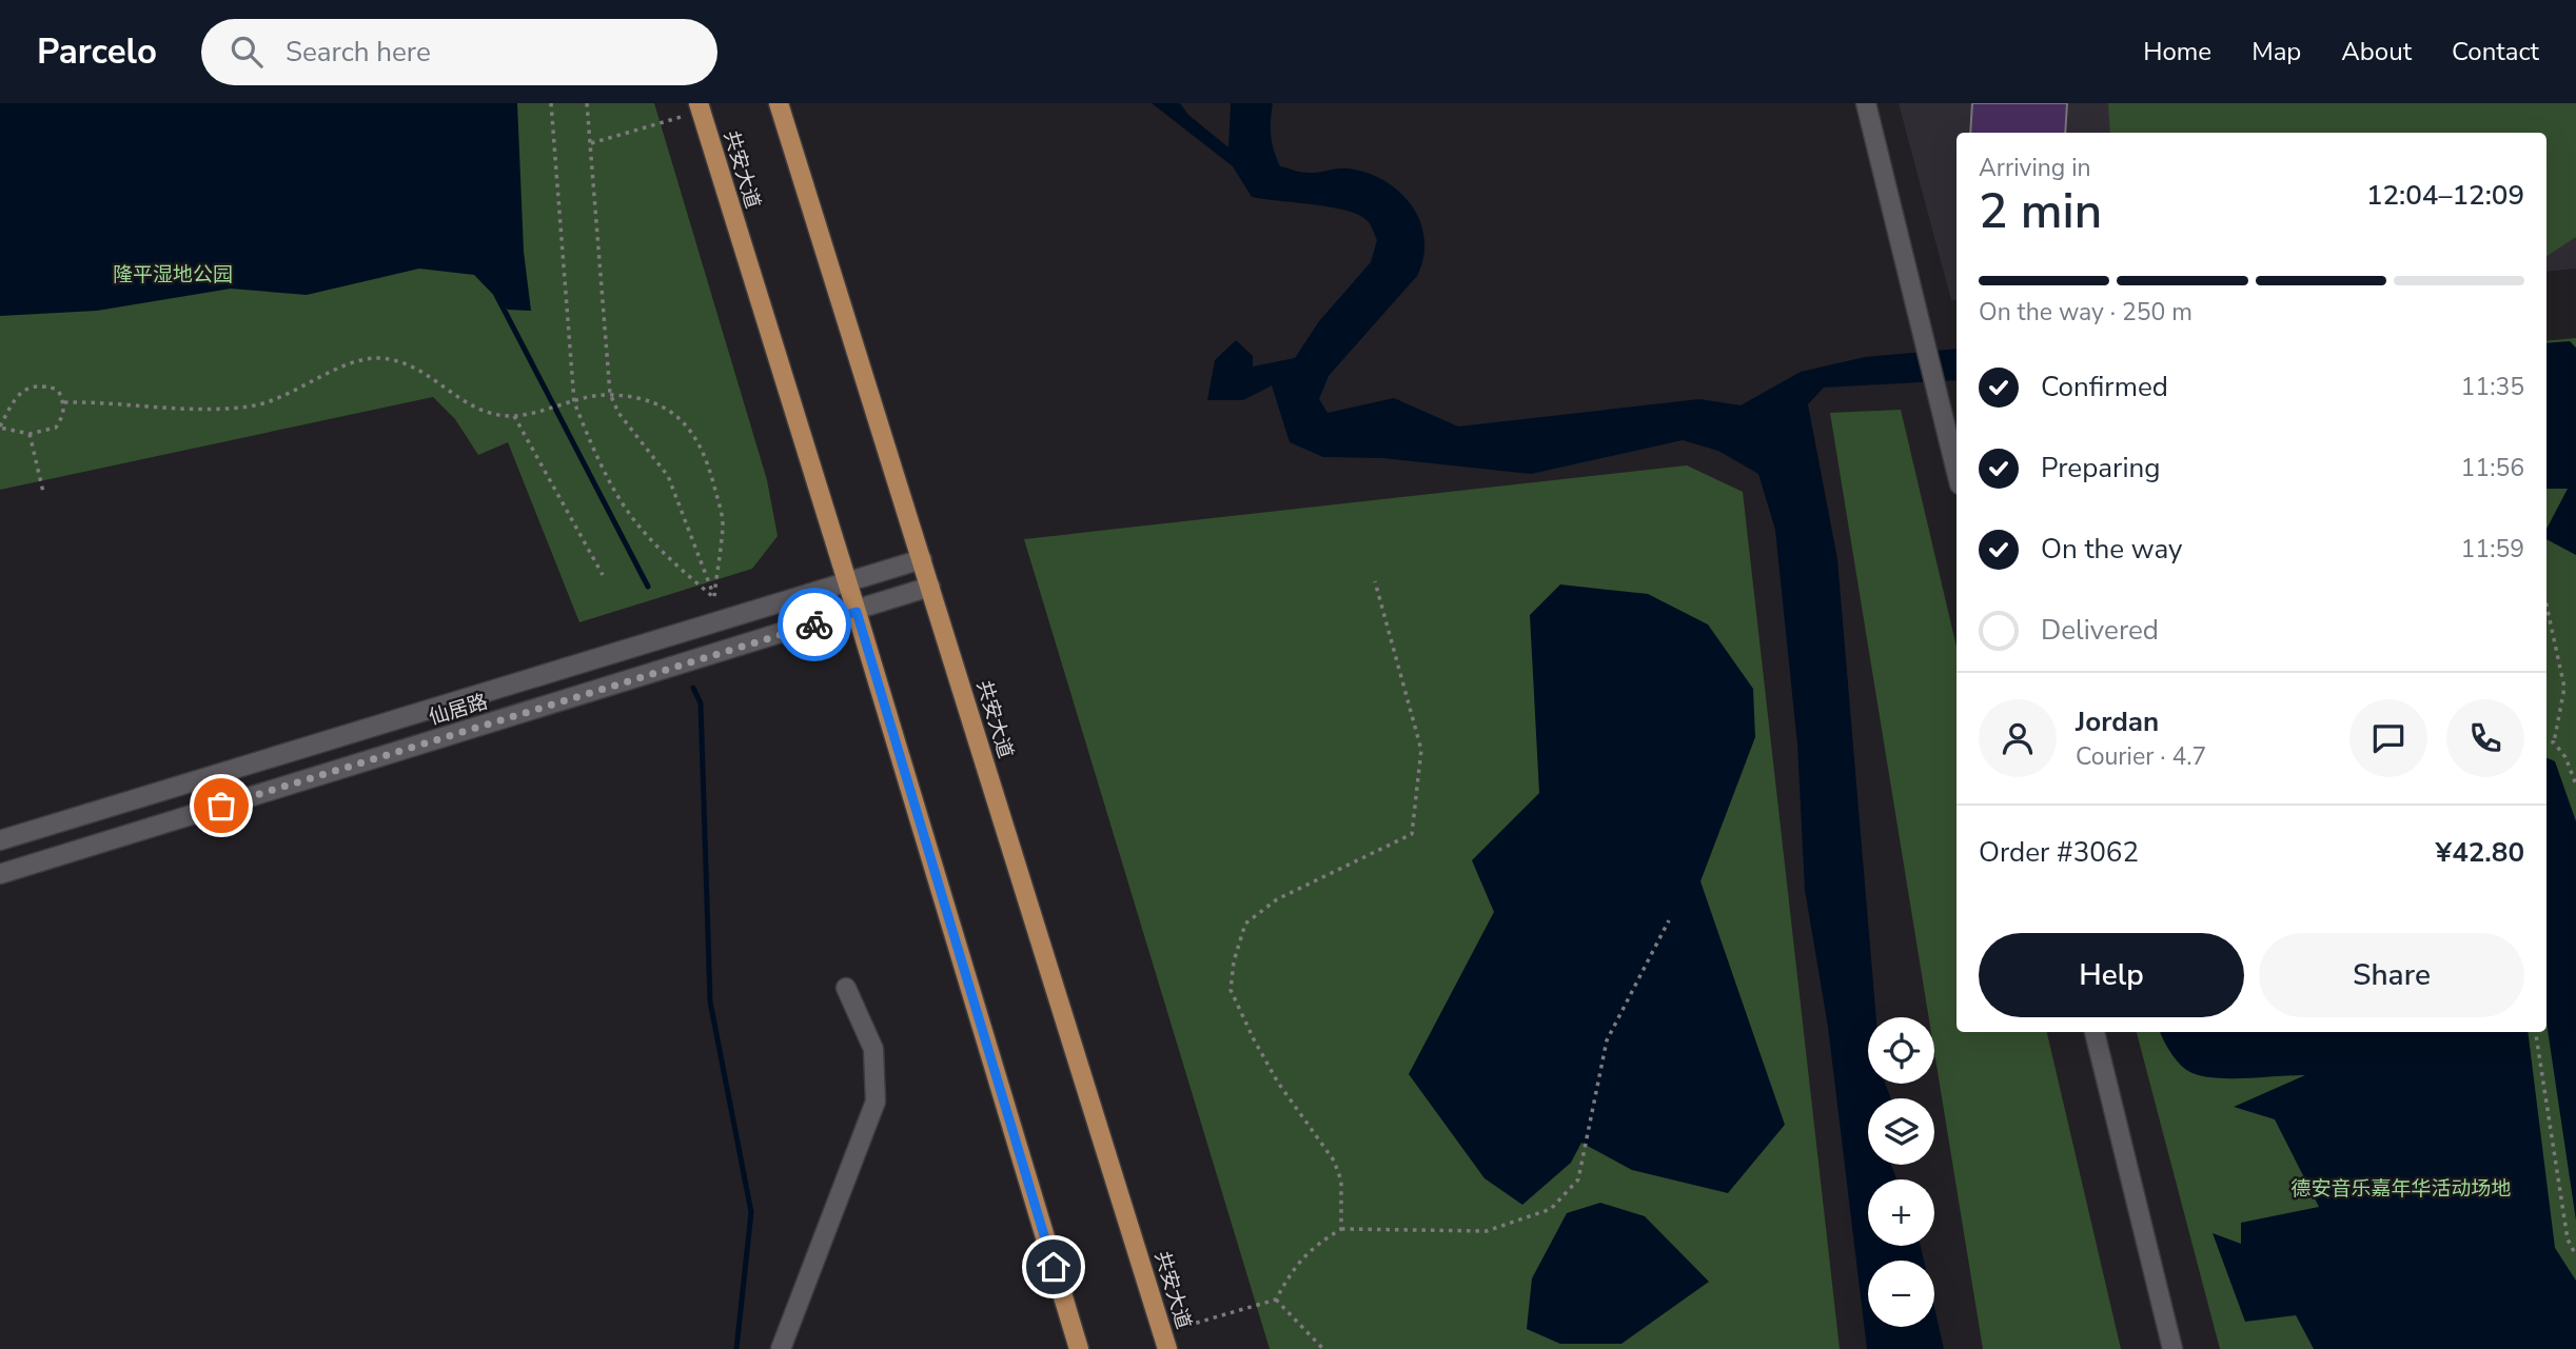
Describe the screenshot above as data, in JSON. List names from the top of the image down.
{
  "streets": {
    "main road": ["共安大道"],
    "street": ["仙居路"]
  },
  "crossings": [
    ["共安大道", "仙居路"]
  ],
  "parks": ["隆平湿地公园", "德安音乐嘉年华活动场地"],
  "page": {
    "header": "Parcelo",
    "search": "Search here",
    "nav": [
      "Home",
      "Map",
      "About",
      "Contact"
    ],
    "heading": ["2 min", "Arriving in", "12:04–12:09"],
    "panel": [
      "Jordan",
      "Courier · 4.7",
      "Order #3062",
      "¥42.80"
    ],
    "bar": "On the way · 250 m",
    "list": [
      ["Confirmed", "11:35"],
      ["Preparing", "11:56"],
      ["On the way", "11:59"],
      "Delivered"
    ],
    "buttons": ["Help", "Share"],
    "map_buttons": ["+", "−"]
  }
}
